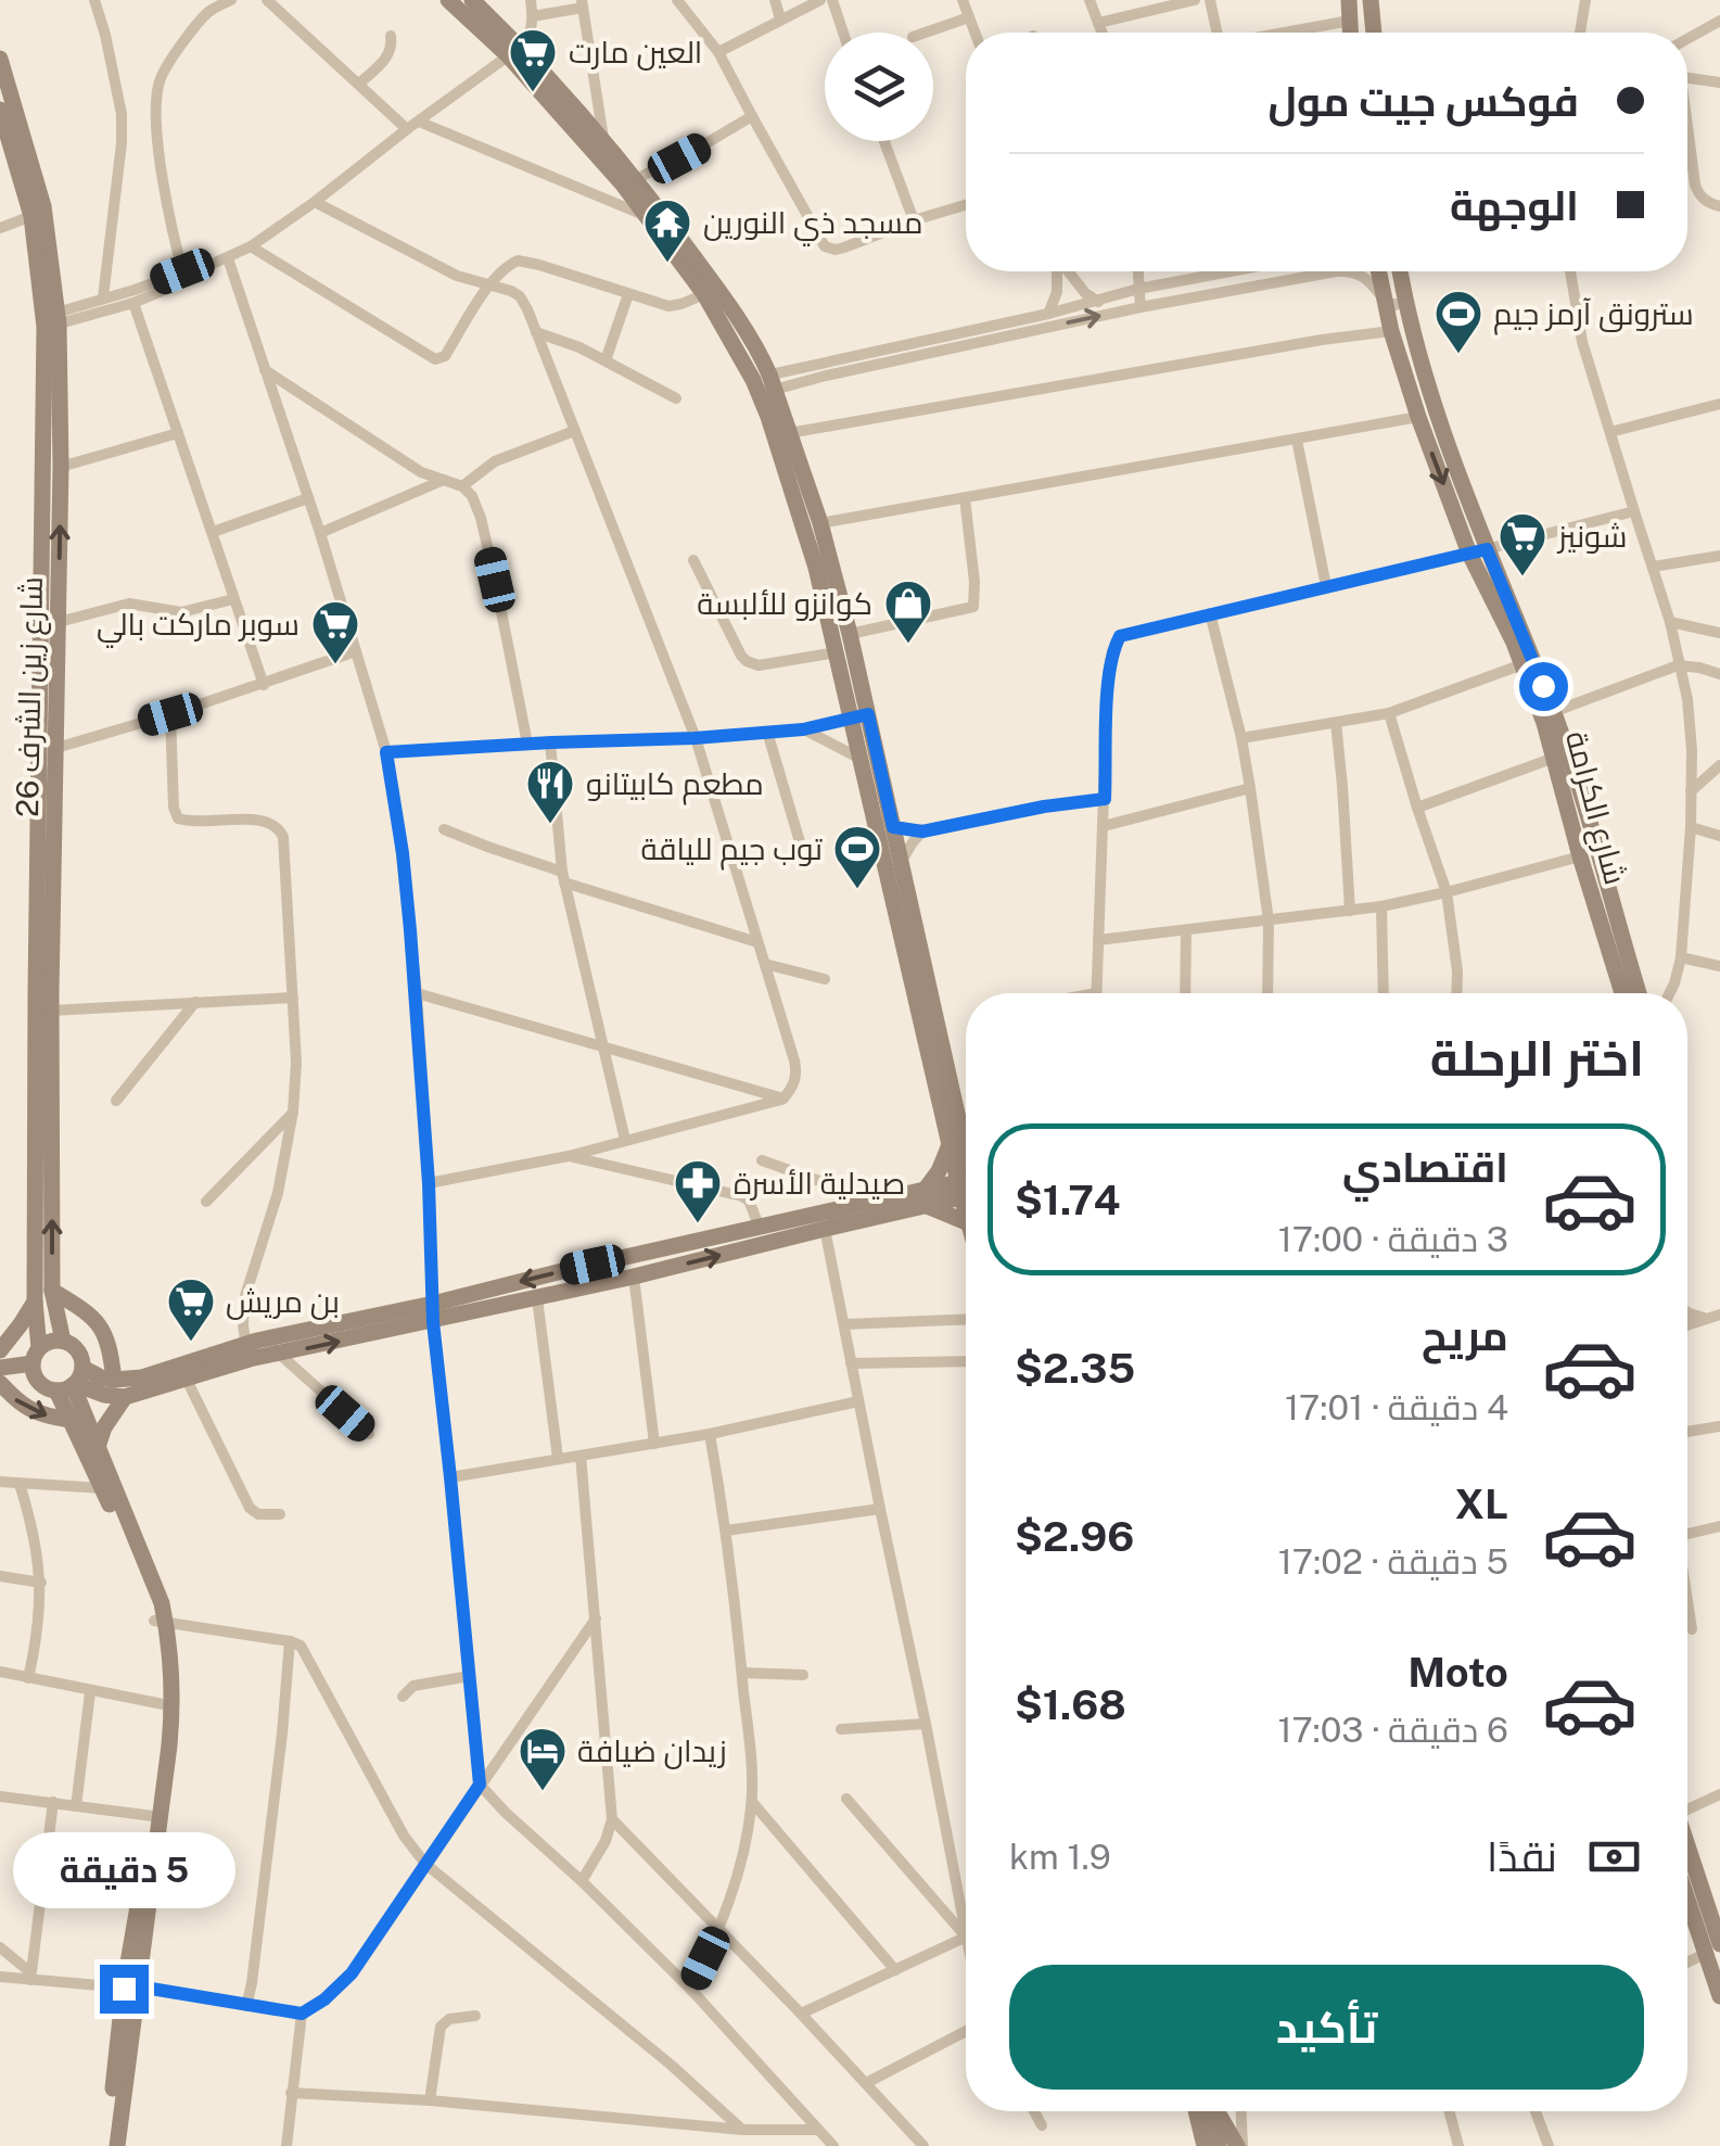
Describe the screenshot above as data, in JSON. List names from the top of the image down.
{
  "streets": {
    "street": ["شارع زين الشرف 26", "شارع الكرامة"]
  },
  "places": {
    "supermarket": [
      "العين مارت",
      "شونيز",
      "سوبر ماركت بالي",
      "بن مريش"
    ],
    "temple": ["مسجد ذي النورين"],
    "sports": ["سترونق آرمز جيم", "توب جيم للياقة"],
    "shop": ["كوانزو للألبسة"],
    "restaurant": ["مطعم كابيتانو"],
    "pharmacy": ["صيدلية الأسرة"],
    "hotel": ["زيدان ضيافة"]
  },
  "page": {
    "banner": ["فوكس جيت مول", "الوجهة"],
    "heading": "اختر الرحلة",
    "list": [
      {
        "name": "اقتصادي",
        "note": "3 دقيقة · 17:00",
        "value": "$1.74"
      },
      {
        "name": "مريح",
        "note": "4 دقيقة · 17:01",
        "value": "$2.35"
      },
      {
        "name": "XL",
        "note": "5 دقيقة · 17:02",
        "value": "$2.96"
      },
      {
        "name": "Moto",
        "note": "6 دقيقة · 17:03",
        "value": "$1.68"
      }
    ],
    "pay": ["نقدًا", "1.9 km"],
    "bubble": "5 دقيقة",
    "buttons": "تأكيد"
  }
}
